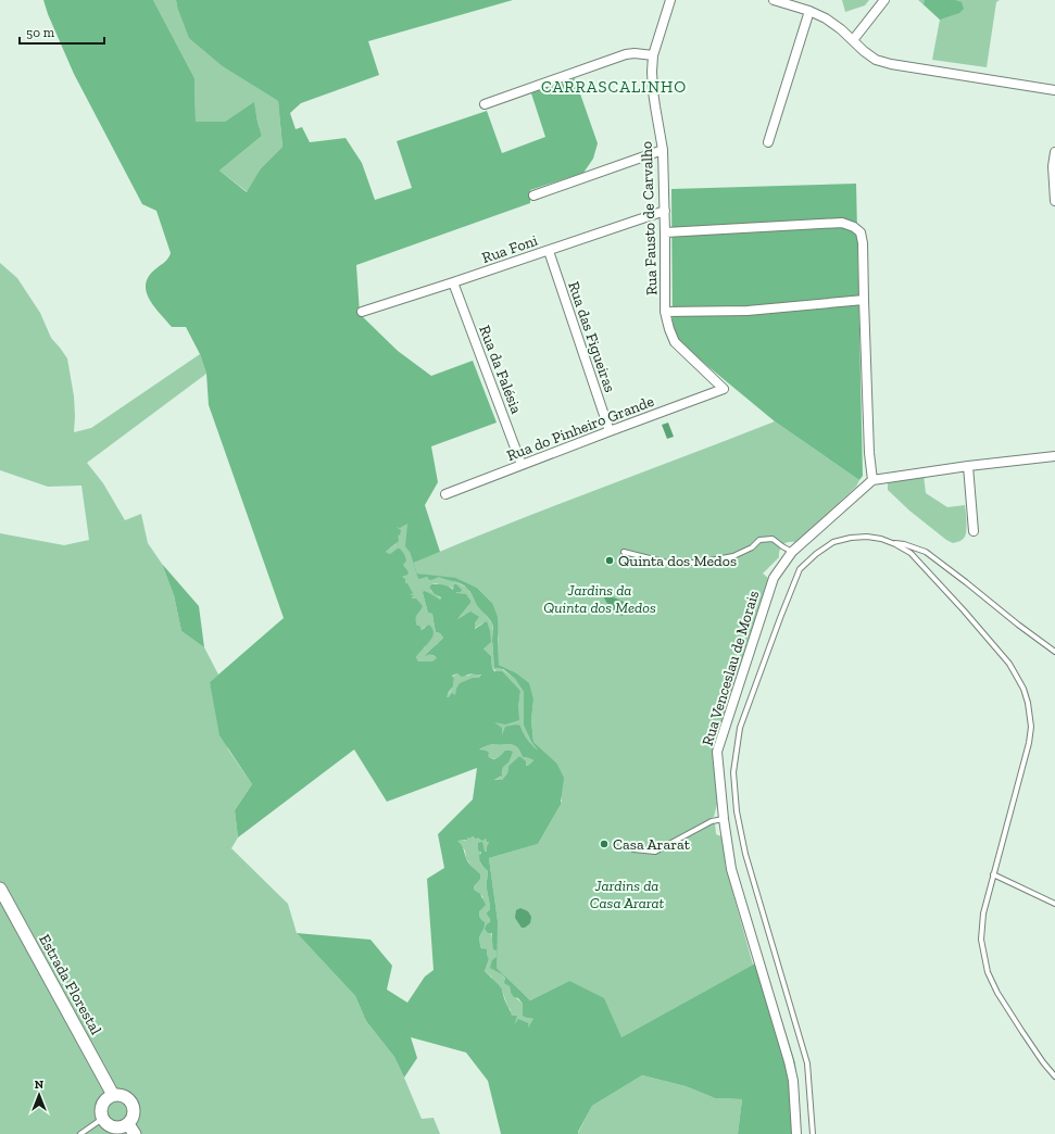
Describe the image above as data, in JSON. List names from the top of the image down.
{
  "streets": {
    "main road": ["Estrada Florestal"],
    "street": [
      "Rua Fausto de Carvalho",
      "Rua Foni",
      "Rua das Figueiras",
      "Rua da Falésia",
      "Rua do Pinheiro Grande",
      "Rua Venceslau de Morais"
    ]
  },
  "crossings": [
    ["Rua Fausto de Carvalho", "Rua Foni"],
    ["Rua Fausto de Carvalho", "Rua do Pinheiro Grande"],
    ["Rua Foni", "Rua das Figueiras"],
    ["Rua Foni", "Rua da Falésia"],
    ["Rua das Figueiras", "Rua do Pinheiro Grande"],
    ["Rua da Falésia", "Rua do Pinheiro Grande"]
  ],
  "districts": ["CARRASCALINHO"],
  "parks": ["Jardins da Quinta dos Medos", "Jardins da Casa Ararat"],
  "places": ["Quinta dos Medos", "Casa Ararat"],
  "scale_bar": "50 m",
  "north": "top"
}
